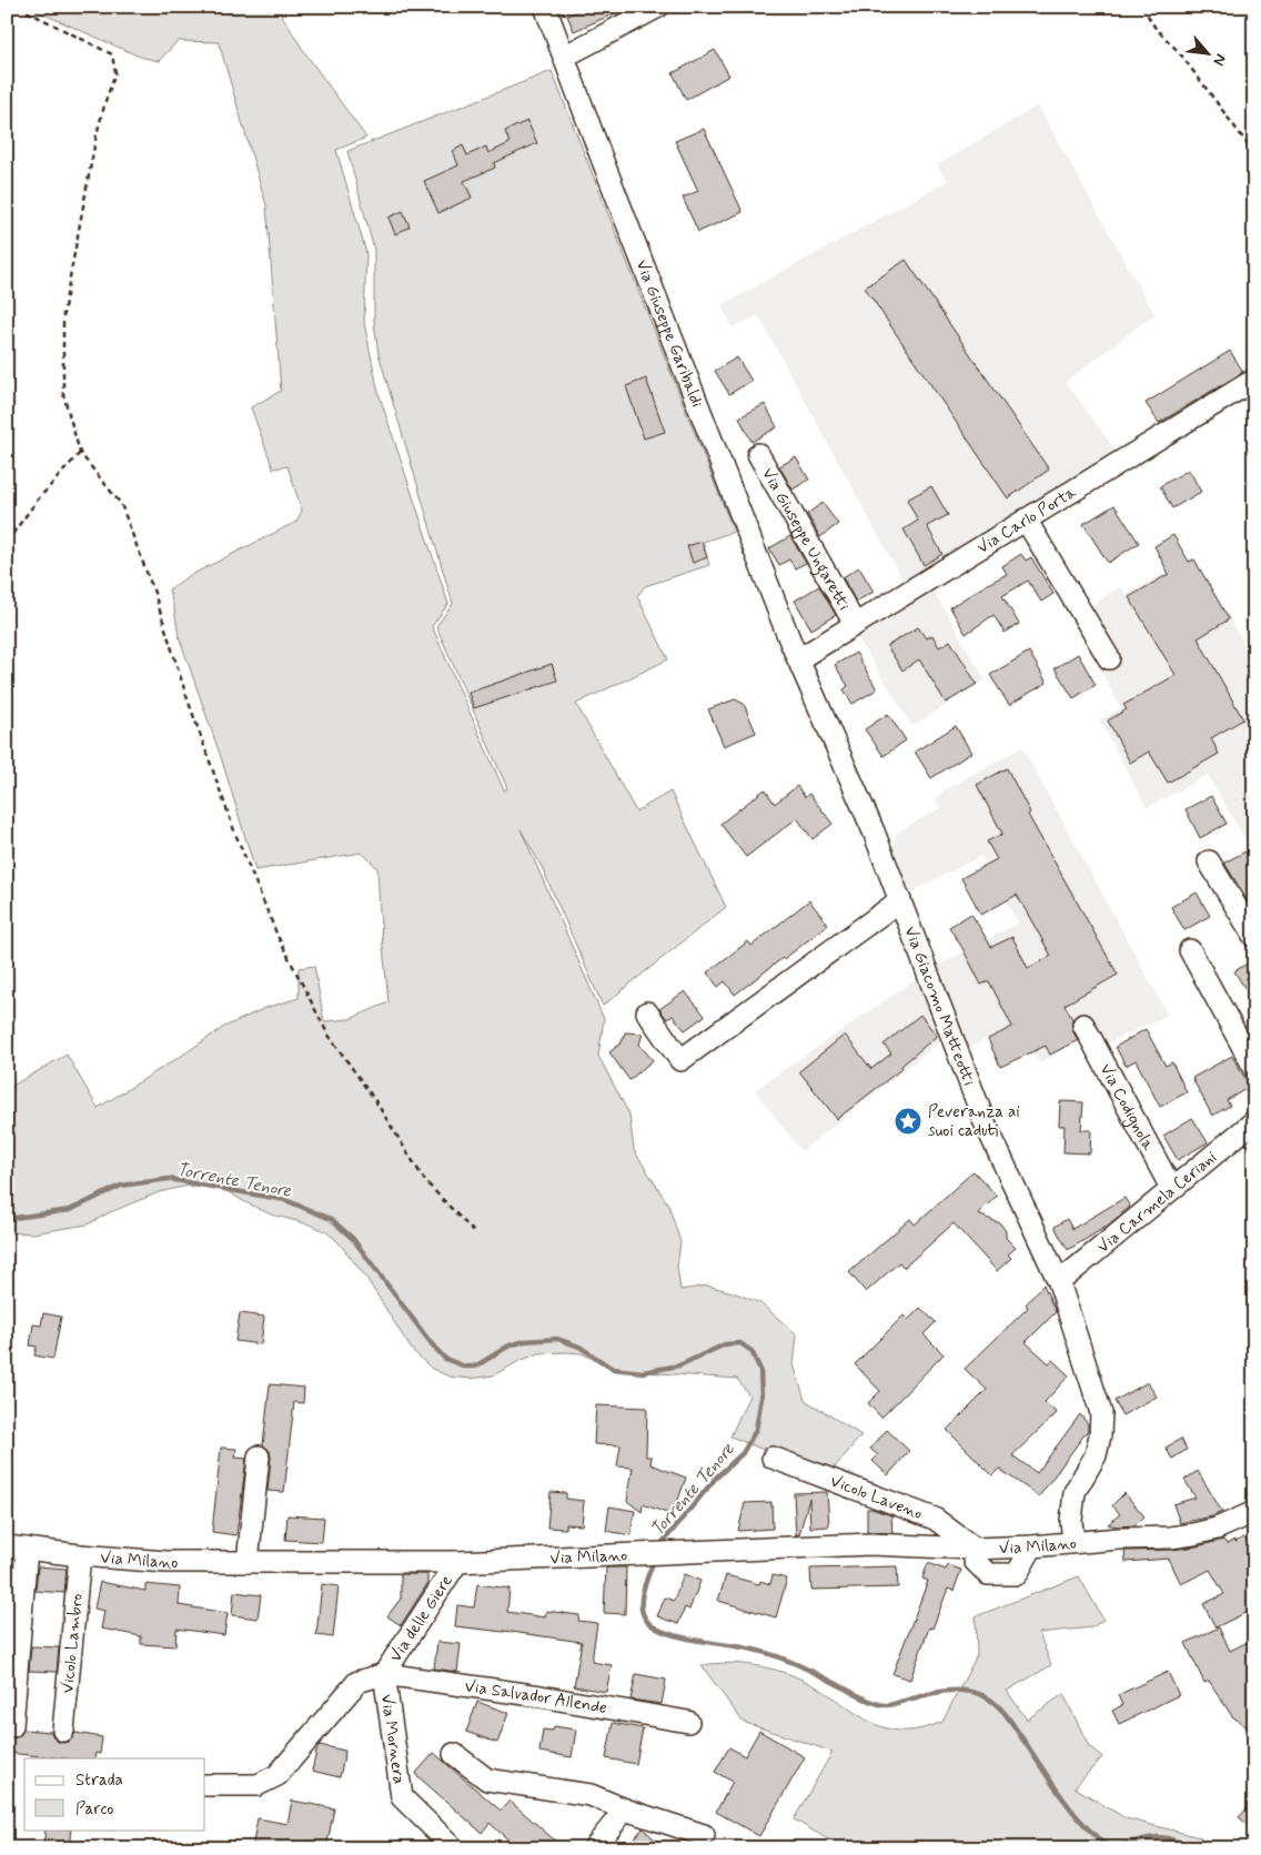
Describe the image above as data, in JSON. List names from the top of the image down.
{
  "streets": {
    "street": [
      "Via Giuseppe Garibaldi",
      "Via Carlo Porta",
      "Via Giuseppe Ungaretti",
      "Via Giacomo Matteotti",
      "Via Codignola",
      "Via Carmela Ceriani",
      "Vicolo Laveno",
      "Via Milano",
      "Via delle Giere",
      "Vicolo Lambro",
      "Via Salvador Allende",
      "Via Mornera"
    ]
  },
  "crossings": [
    ["Via Giuseppe Garibaldi", "Via Carlo Porta"],
    ["Via Giuseppe Garibaldi", "Via Giacomo Matteotti"],
    ["Via Carlo Porta", "Via Giuseppe Ungaretti"],
    ["Via Carlo Porta", "Via Giacomo Matteotti"],
    ["Via Giacomo Matteotti", "Via Carmela Ceriani"],
    ["Via Giacomo Matteotti", "Via Milano"],
    ["Via Codignola", "Via Carmela Ceriani"],
    ["Vicolo Laveno", "Via Milano"],
    ["Via Milano", "Via delle Giere"],
    ["Via Milano", "Vicolo Lambro"],
    ["Via delle Giere", "Via Salvador Allende"],
    ["Via delle Giere", "Via Mornera"],
    ["Via Salvador Allende", "Via Mornera"]
  ],
  "water": ["Torrente Tenore"],
  "places": {
    "place": ["Peveranza ai suoi caduti"]
  },
  "legend": ["Strada", "Parco"],
  "north": "bottom right"
}
